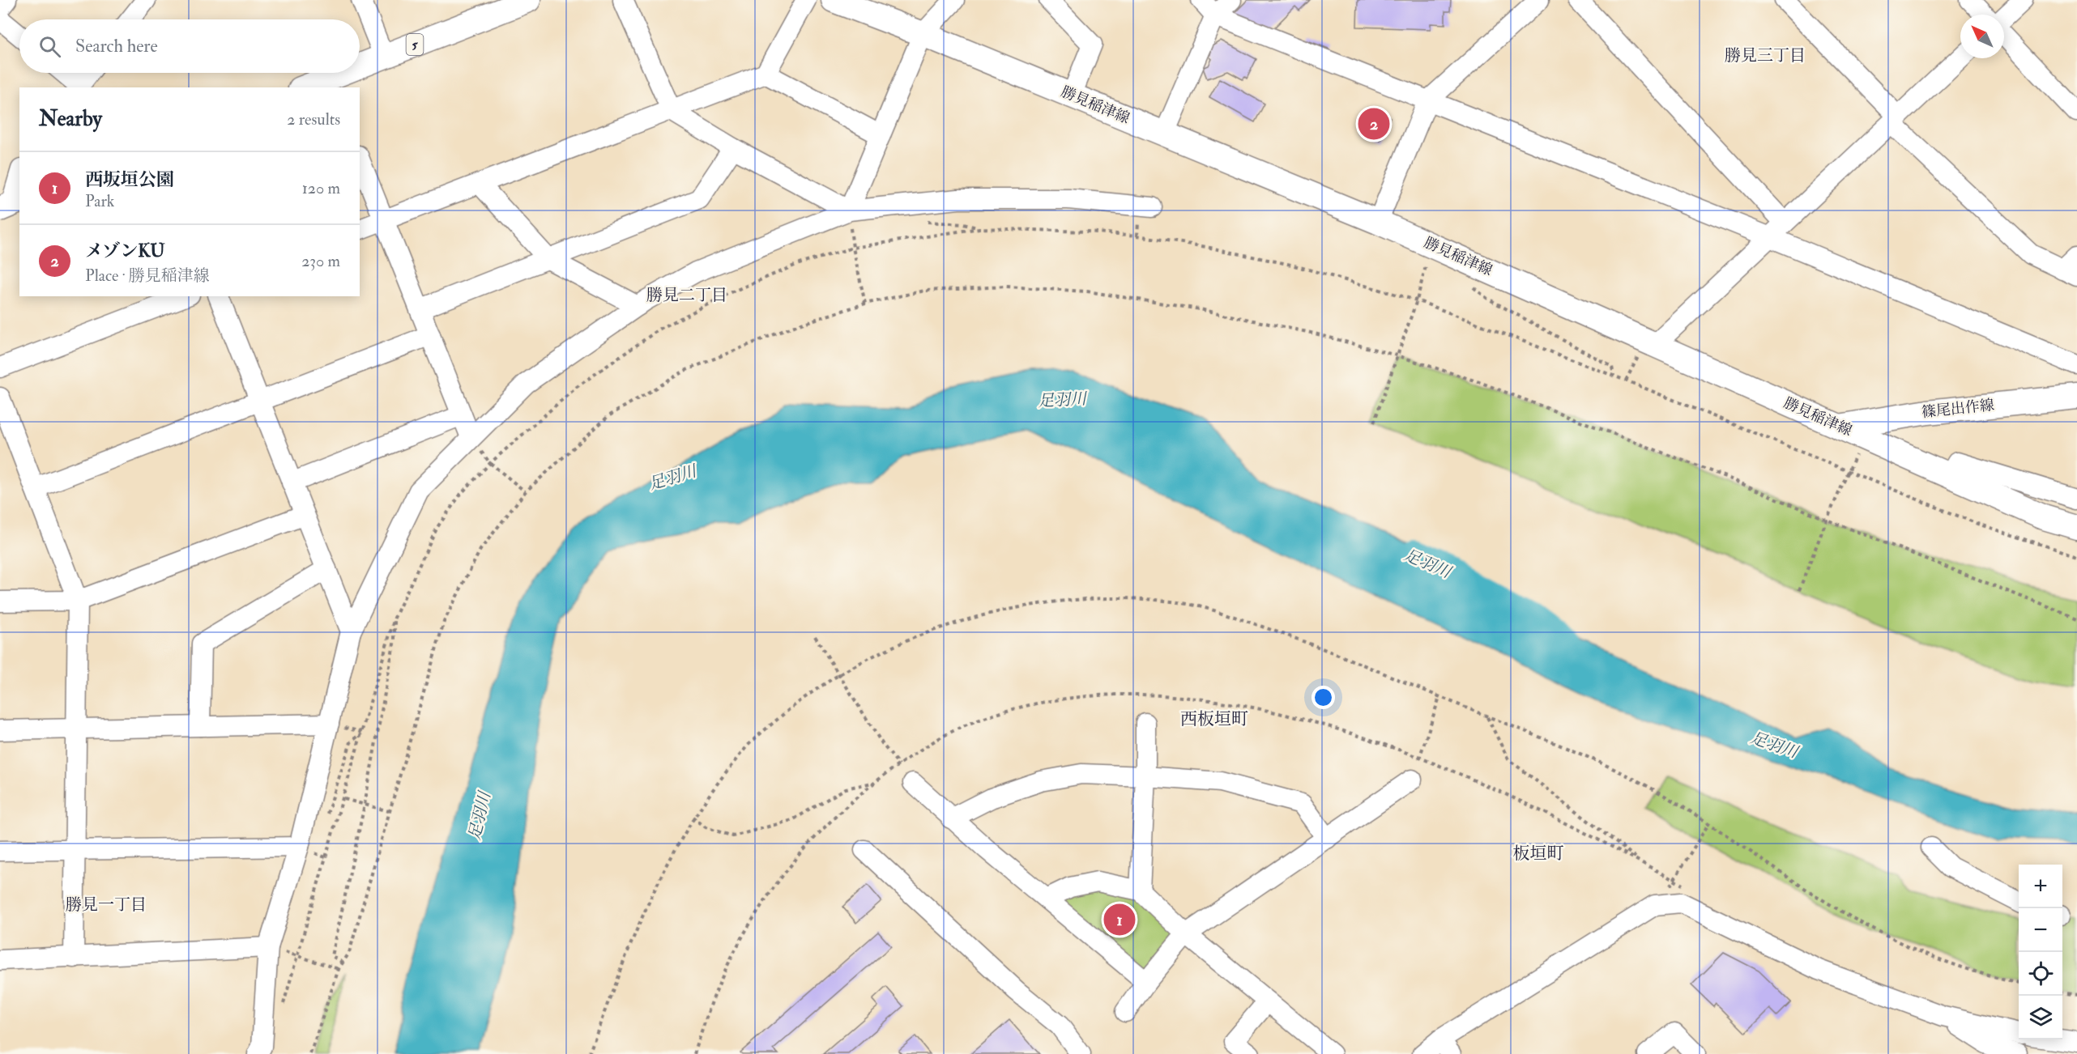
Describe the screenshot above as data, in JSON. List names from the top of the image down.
{
  "streets": {
    "main road": ["5", "勝見稲津線", "篠尾出作線"]
  },
  "crossings": [
    ["勝見稲津線", "篠尾出作線"]
  ],
  "districts": [
    "勝見三丁目",
    "勝見二丁目",
    "西板垣町",
    "板垣町",
    "勝見一丁目"
  ],
  "water": ["足羽川"],
  "north": "top left",
  "page": {
    "search": "Search here",
    "heading": ["Nearby", "2 results"],
    "pins": ["2", "1"],
    "list": [
      {
        "mark": "1",
        "name": "西坂垣公園",
        "note": "Park",
        "value": "120 m"
      },
      {
        "mark": "2",
        "name": "メゾンKU",
        "note": "Place · 勝見稲津線",
        "value": "230 m"
      }
    ],
    "map_buttons": ["+", "−"]
  }
}
